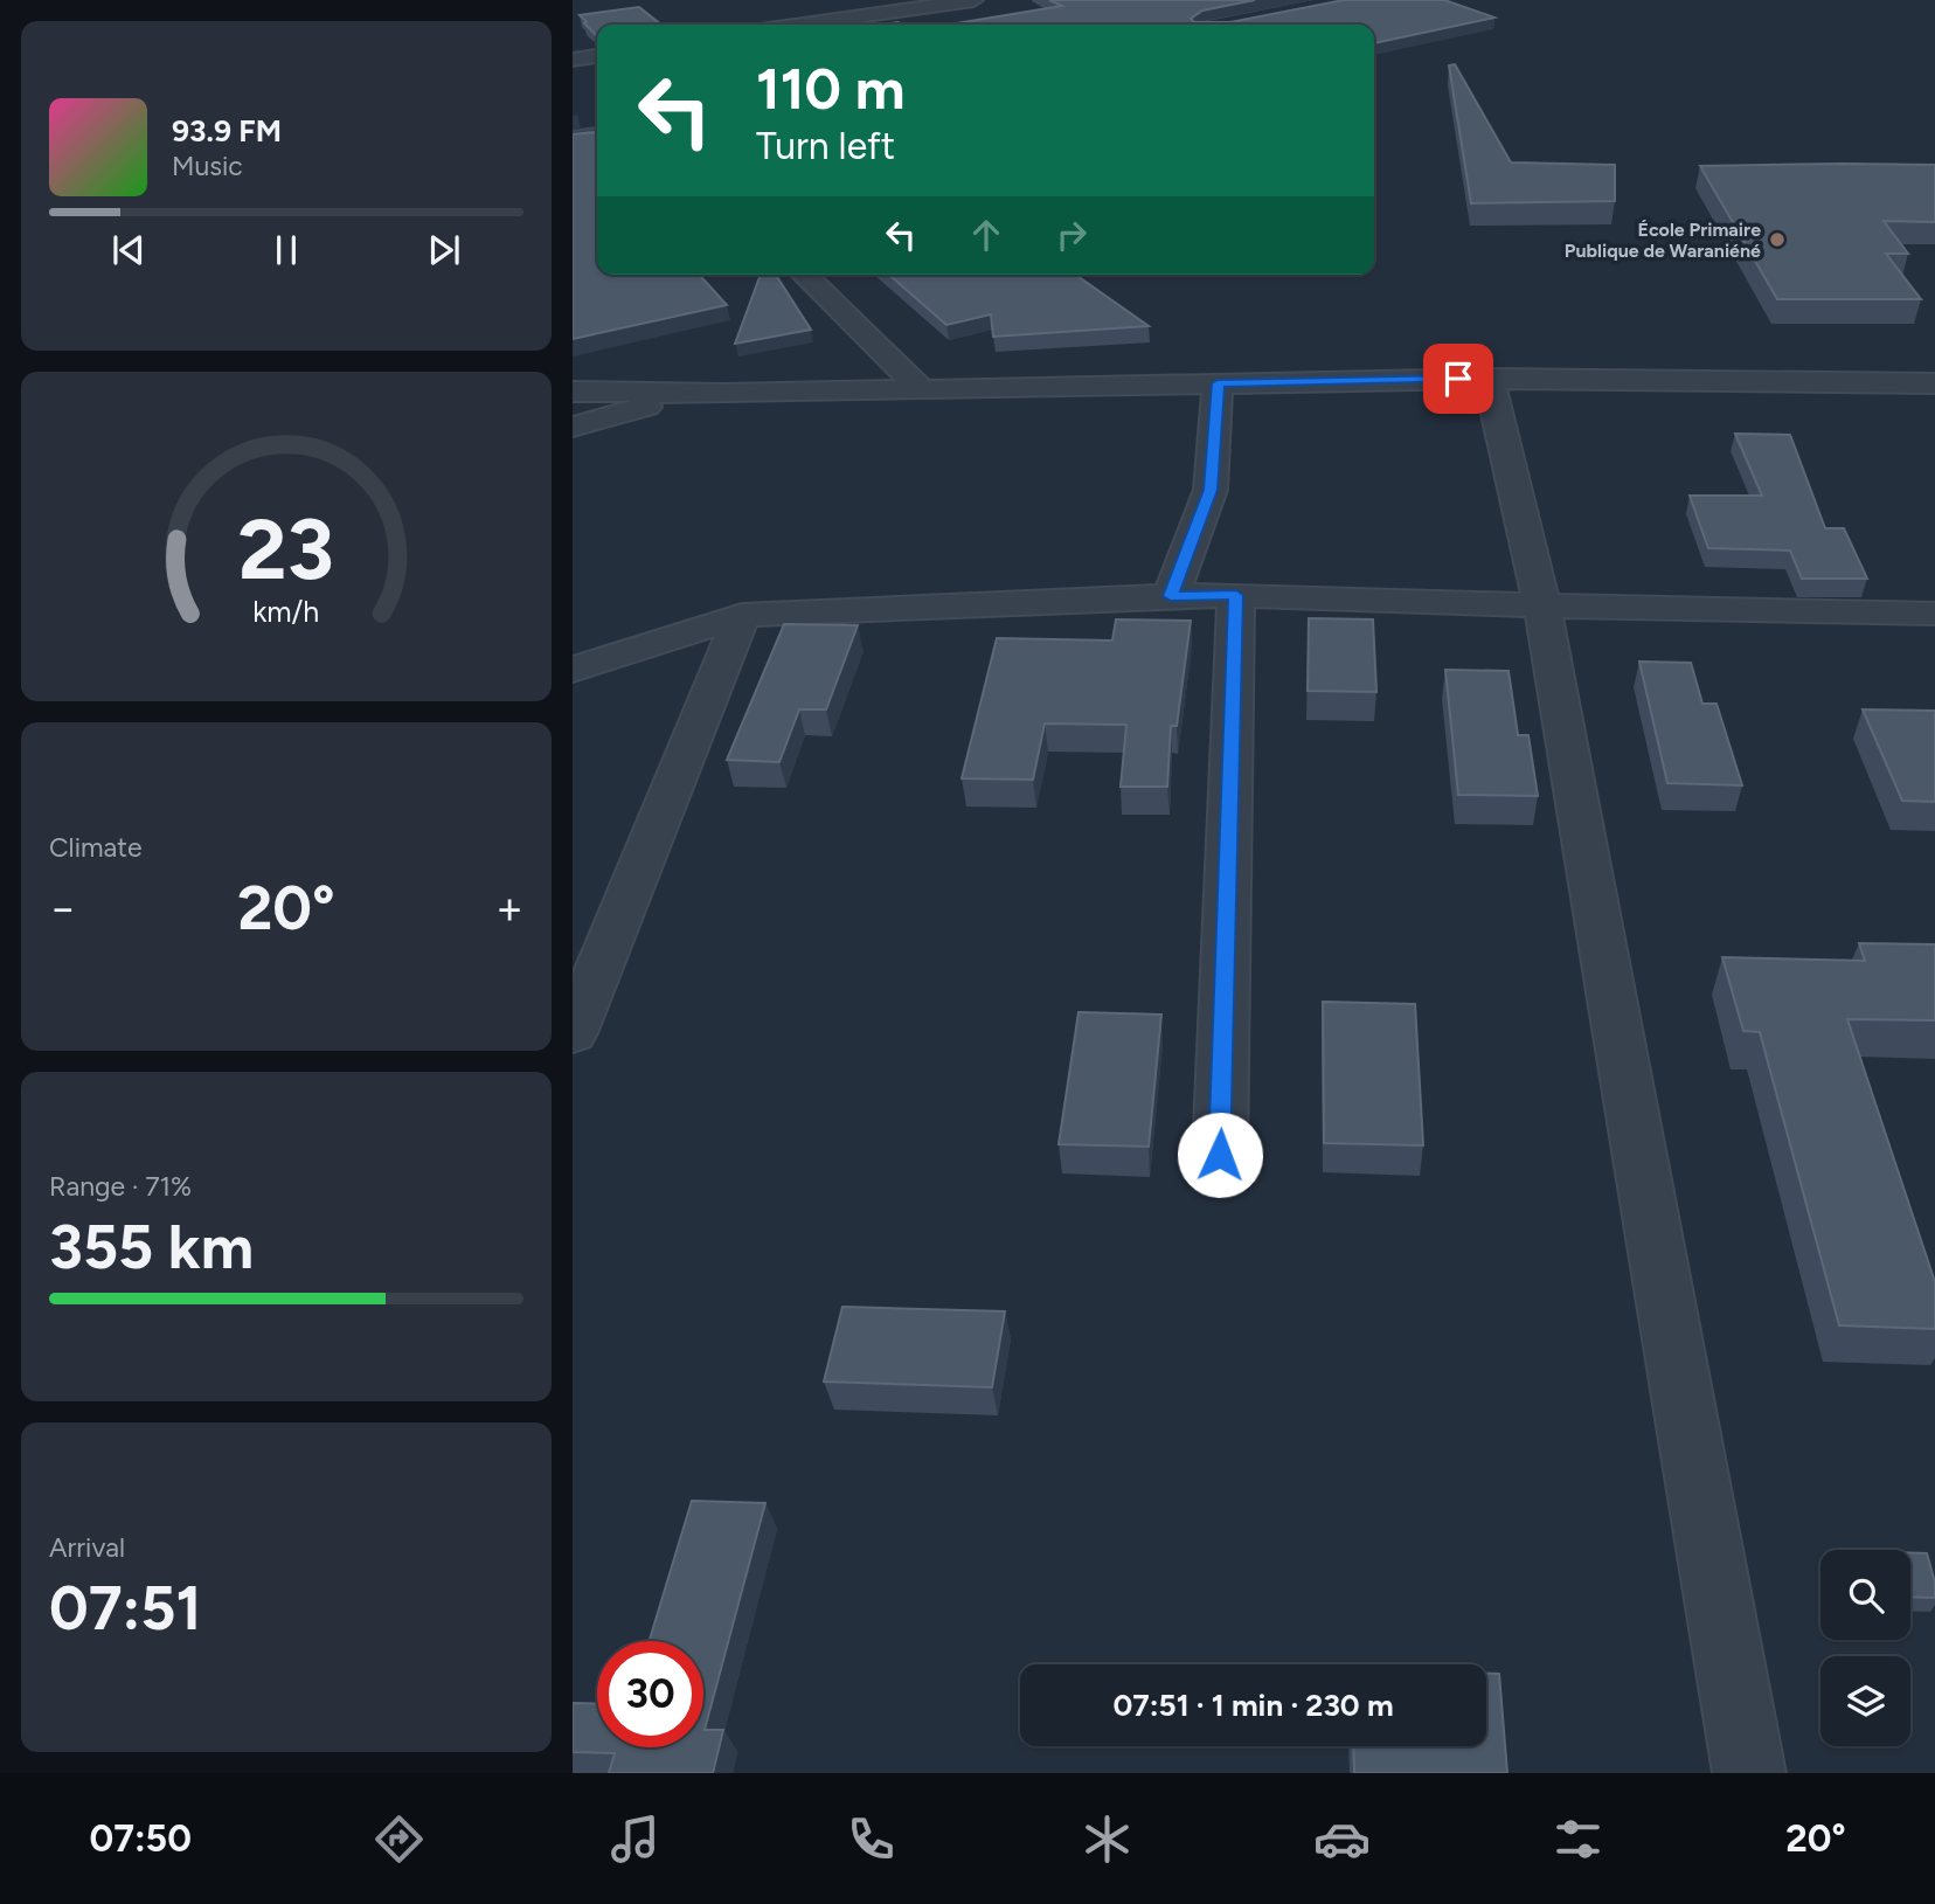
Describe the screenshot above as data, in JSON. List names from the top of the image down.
{
  "places": ["École Primaire Publique de Waraniéné"],
  "page": {
    "turn": ["110 m", "Turn left"],
    "song": ["93.9 FM", "Music"],
    "tile": [
      "Climate",
      ["Range · 71%", "355 km"],
      ["Arrival", "07:51"]
    ],
    "heat": ["−", "20°", "+"],
    "limit": "30",
    "trip": "07:51 · 1 min · 230 m",
    "tabs": ["07:50", "20°"],
    "gauge": ["23", "km/h"]
  }
}
